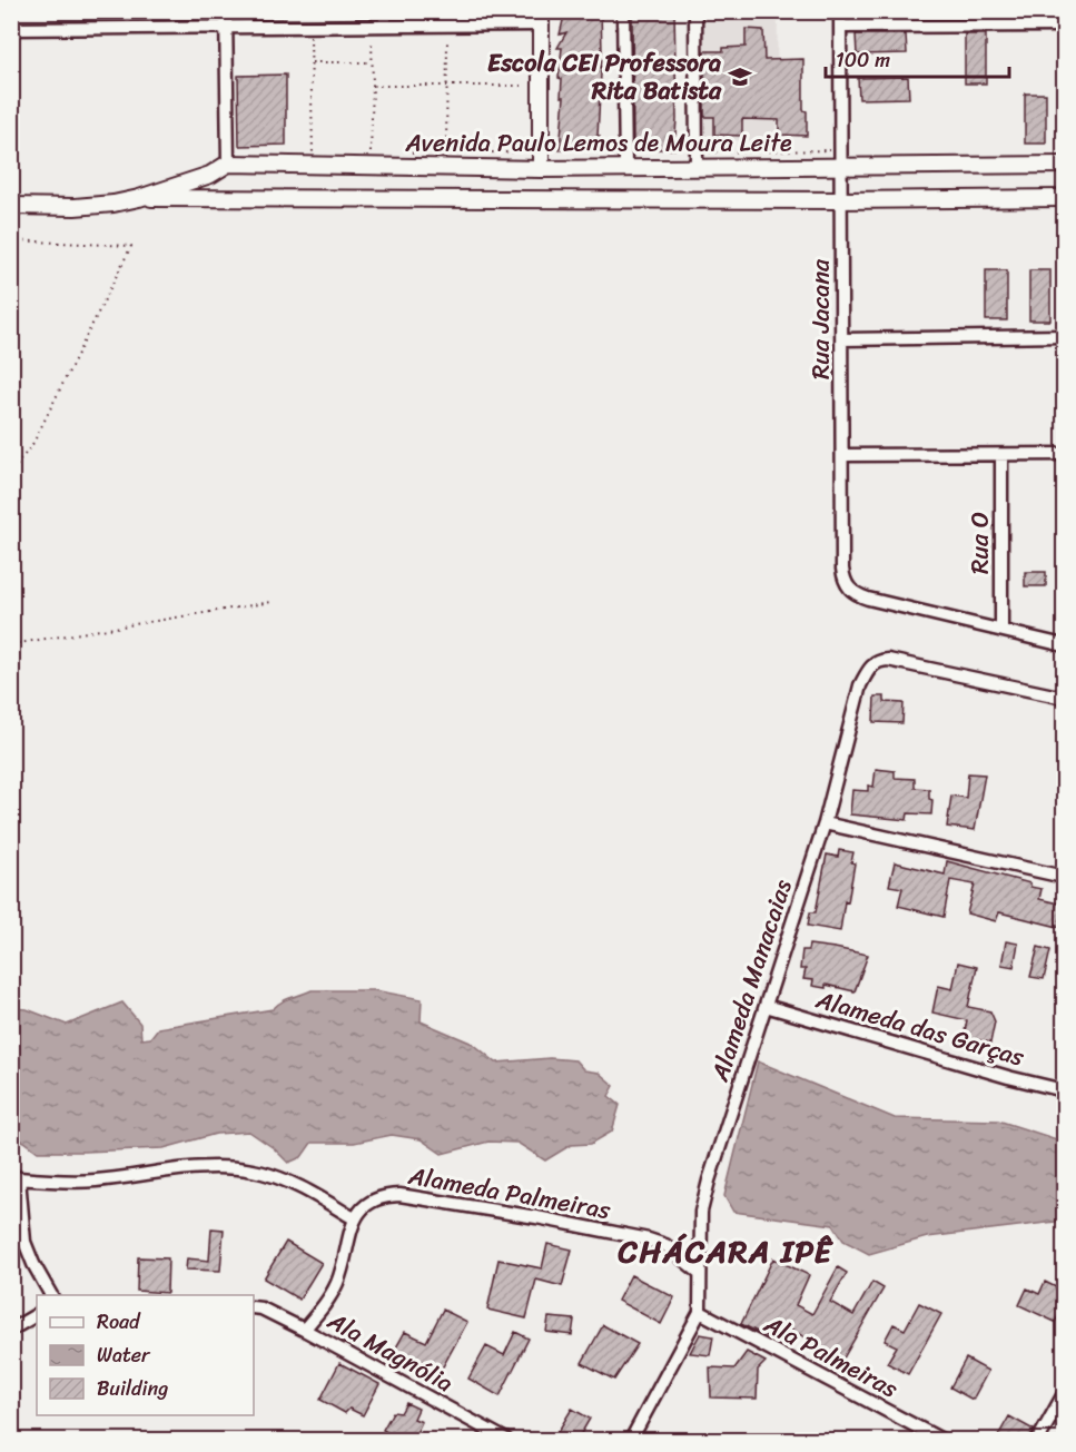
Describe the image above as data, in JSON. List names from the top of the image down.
{
  "streets": {
    "street": [
      "Avenida Paulo Lemos de Moura Leite",
      "Rua Jacana",
      "Rua O",
      "Alameda Manacaias",
      "Alameda das Garças",
      "Alameda Palmeiras",
      "Ala Magnólia",
      "Ala Palmeiras"
    ]
  },
  "crossings": [
    ["Avenida Paulo Lemos de Moura Leite", "Rua Jacana"],
    ["Rua Jacana", "Rua O"],
    ["Alameda Manacaias", "Alameda das Garças"],
    ["Alameda Manacaias", "Alameda Palmeiras"],
    ["Alameda Manacaias", "Ala Palmeiras"]
  ],
  "districts": ["CHÁCARA IPÊ"],
  "places": {
    "school or university": ["Escola CEI Professora Rita Batista"]
  },
  "legend": ["Road", "Water", "Building"],
  "scale_bar": "100 m"
}
